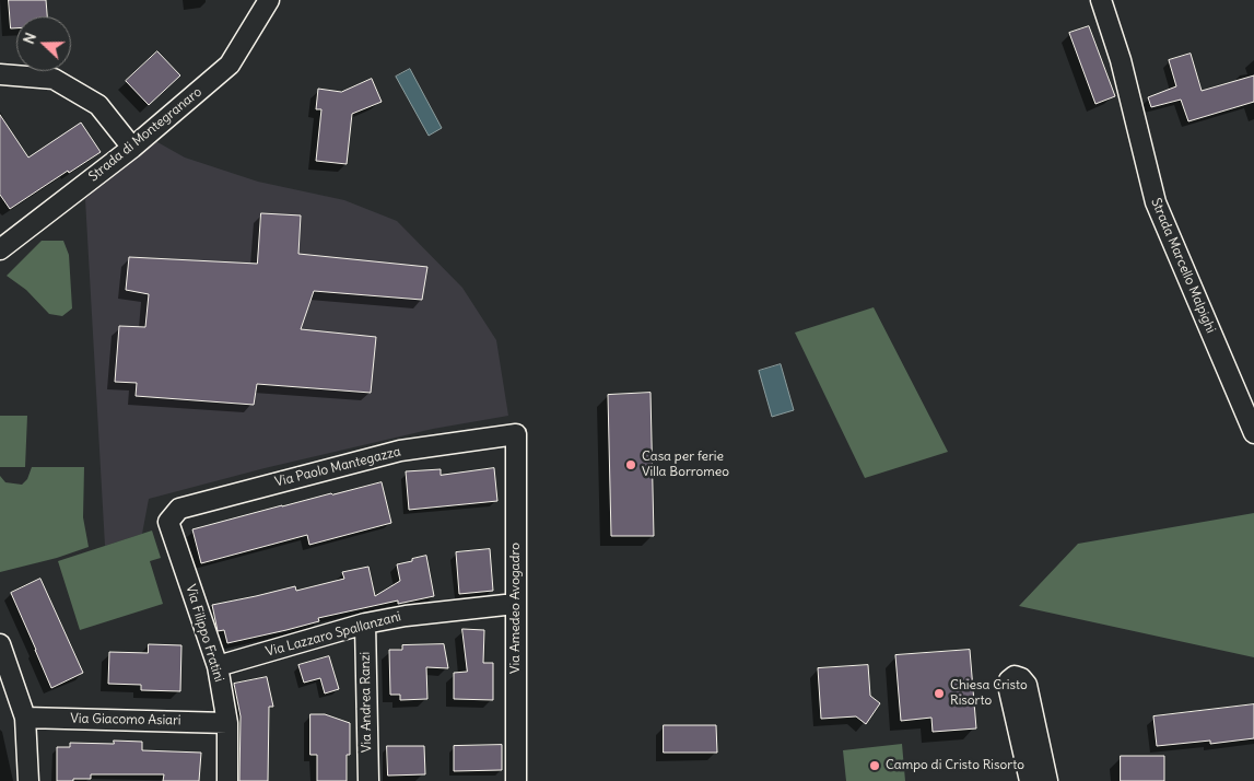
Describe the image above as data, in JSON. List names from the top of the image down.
{
  "streets": {
    "street": [
      "Strada di Montegranaro",
      "Strada Marcello Malpighi",
      "Via Paolo Mantegazza",
      "Via Amedeo Avogadro",
      "Via Filippo Fratini",
      "Via Lazzaro Spallanzani",
      "Via Andrea Ranzi",
      "Via Giacomo Asiari"
    ]
  },
  "crossings": [
    ["Via Paolo Mantegazza", "Via Amedeo Avogadro"],
    ["Via Paolo Mantegazza", "Via Filippo Fratini"],
    ["Via Amedeo Avogadro", "Via Lazzaro Spallanzani"],
    ["Via Filippo Fratini", "Via Lazzaro Spallanzani"],
    ["Via Filippo Fratini", "Via Giacomo Asiari"],
    ["Via Lazzaro Spallanzani", "Via Andrea Ranzi"]
  ],
  "places": ["Casa per ferie Villa Borromeo", "Chiesa Cristo Risorto", "Campo di Cristo Risorto"],
  "north": "left"
}
